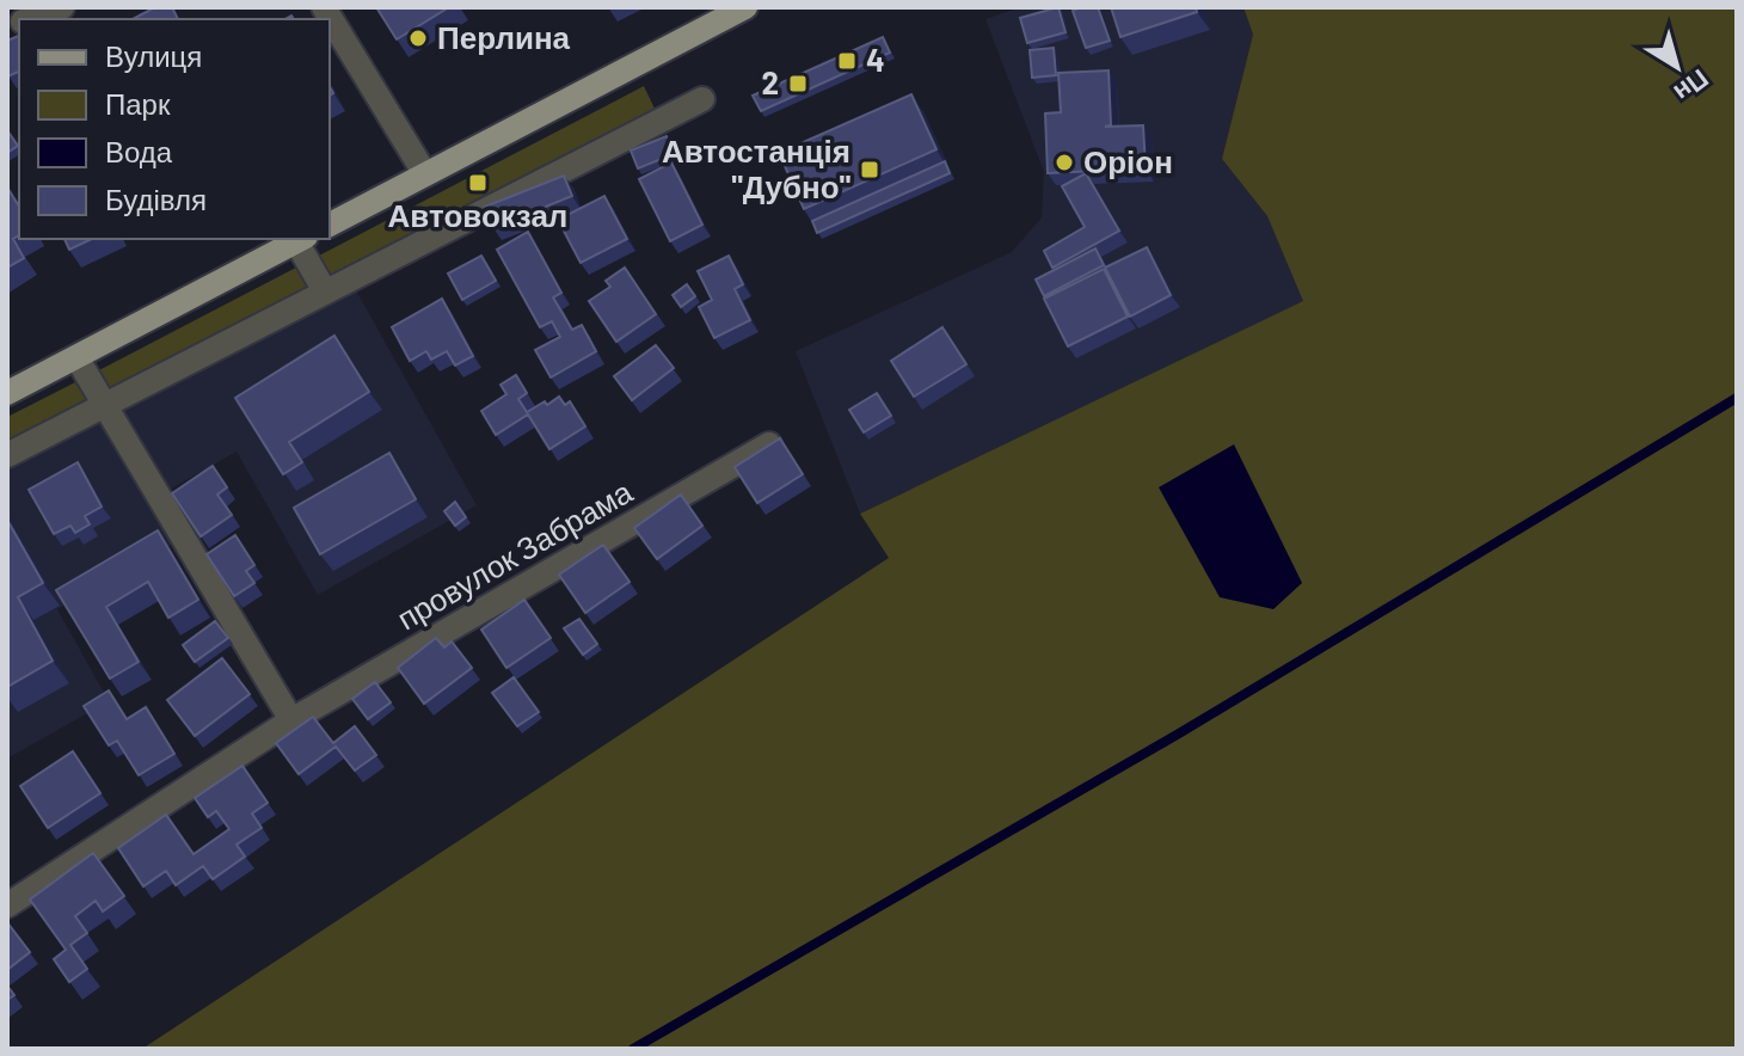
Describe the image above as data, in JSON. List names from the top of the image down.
{
  "streets": {
    "street": ["провулок Забрама"]
  },
  "places": {
    "other": ["Перлина", "Оріон"],
    "transit": [
      "4",
      "2",
      "Автостанція \"Дубно\"",
      "Автовокзал"
    ]
  },
  "legend": [
    "Вулиця",
    "Парк",
    "Вода",
    "Будівля"
  ],
  "north": "bottom right"
}
